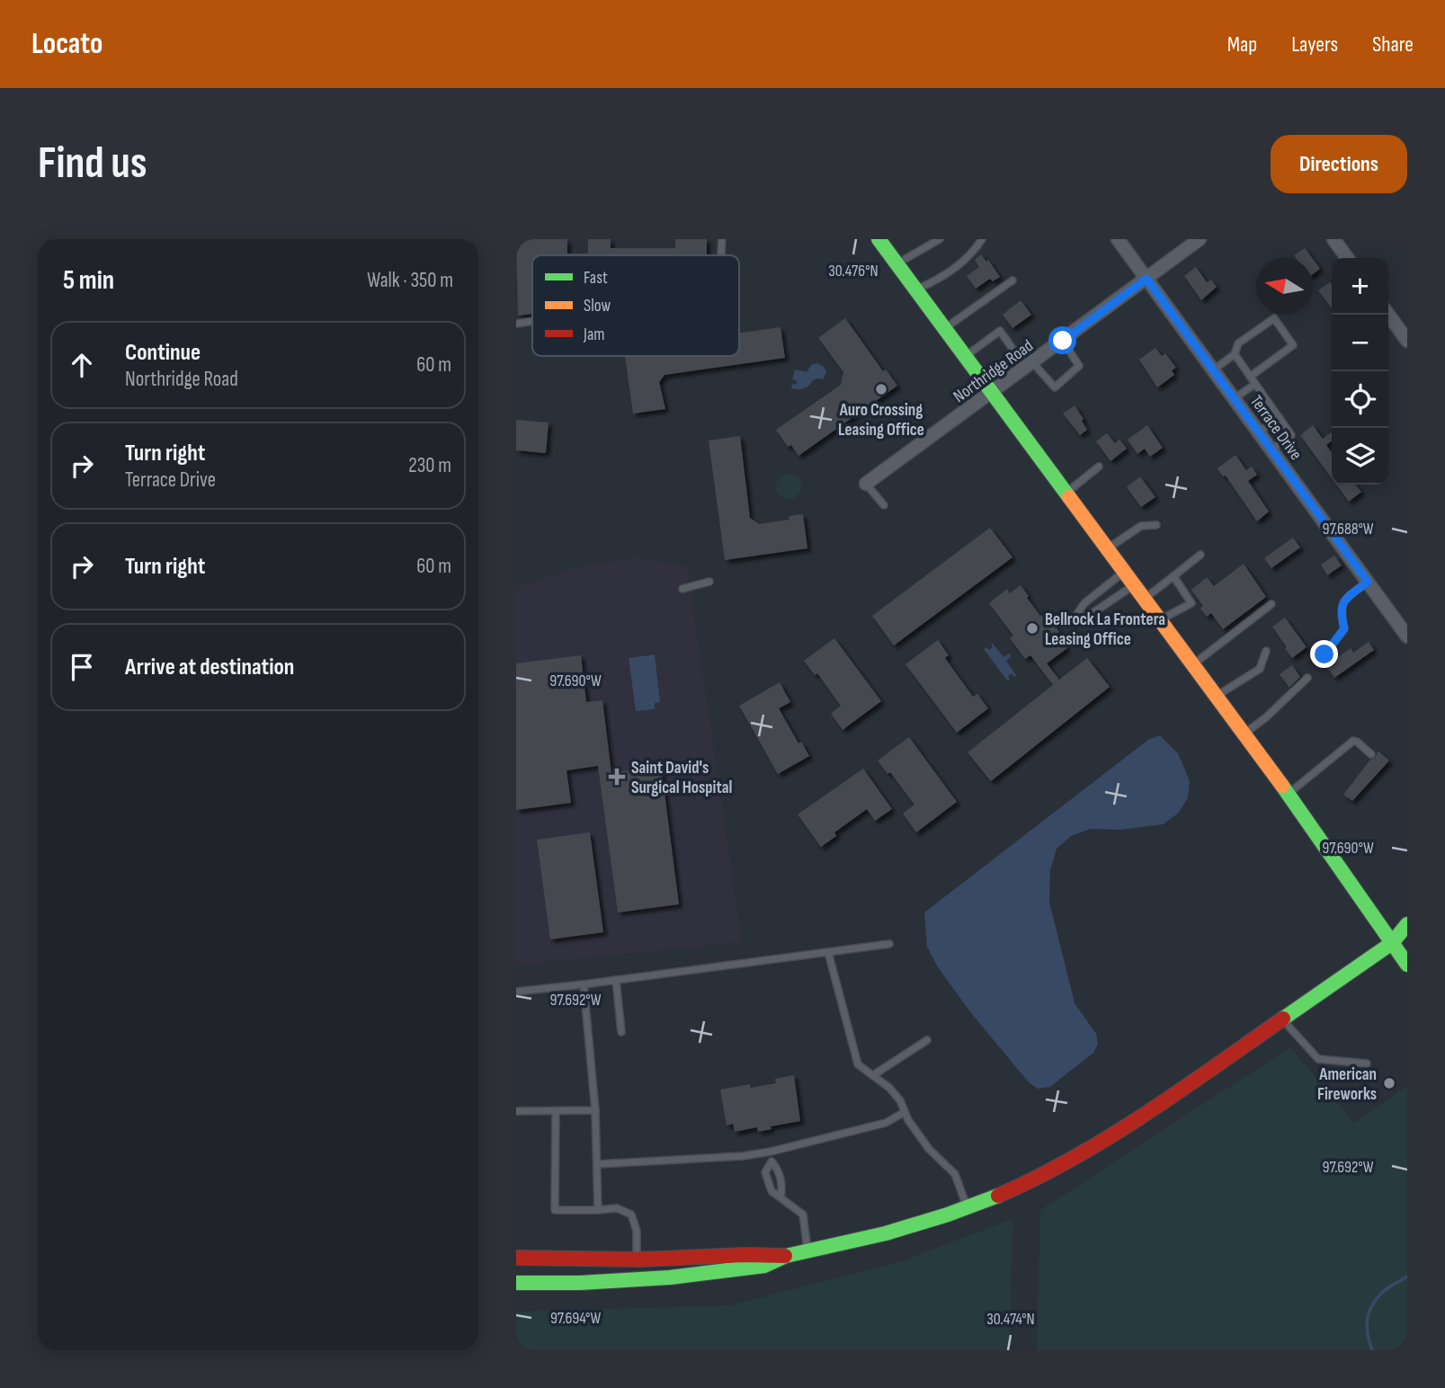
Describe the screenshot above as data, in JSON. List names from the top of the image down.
{
  "streets": {
    "street": ["Northridge Road", "Terrace Drive"]
  },
  "crossings": [
    ["Northridge Road", "Terrace Drive"]
  ],
  "places": {
    "other": ["Auro Crossing Leasing Office", "Bellrock La Frontera Leasing Office", "American Fireworks"],
    "health": ["Saint David's Surgical Hospital"]
  },
  "legend": ["Fast", "Slow", "Jam"],
  "north": "left",
  "page": {
    "header": "Locato",
    "nav": ["Map", "Layers", "Share"],
    "buttons": "Directions",
    "title": "Find us",
    "heading": ["5 min", "Walk · 350 m"],
    "map_buttons": ["+", "−"],
    "list": [
      ["Continue", "Northridge Road", "60 m"],
      ["Turn right", "Terrace Drive", "230 m"],
      ["Turn right", "60 m"],
      "Arrive at destination"
    ]
  },
  "coordinates": [
    "30.476°N",
    "97.688°W",
    "97.690°W",
    "97.692°W",
    "97.694°W",
    "30.474°N"
  ]
}
